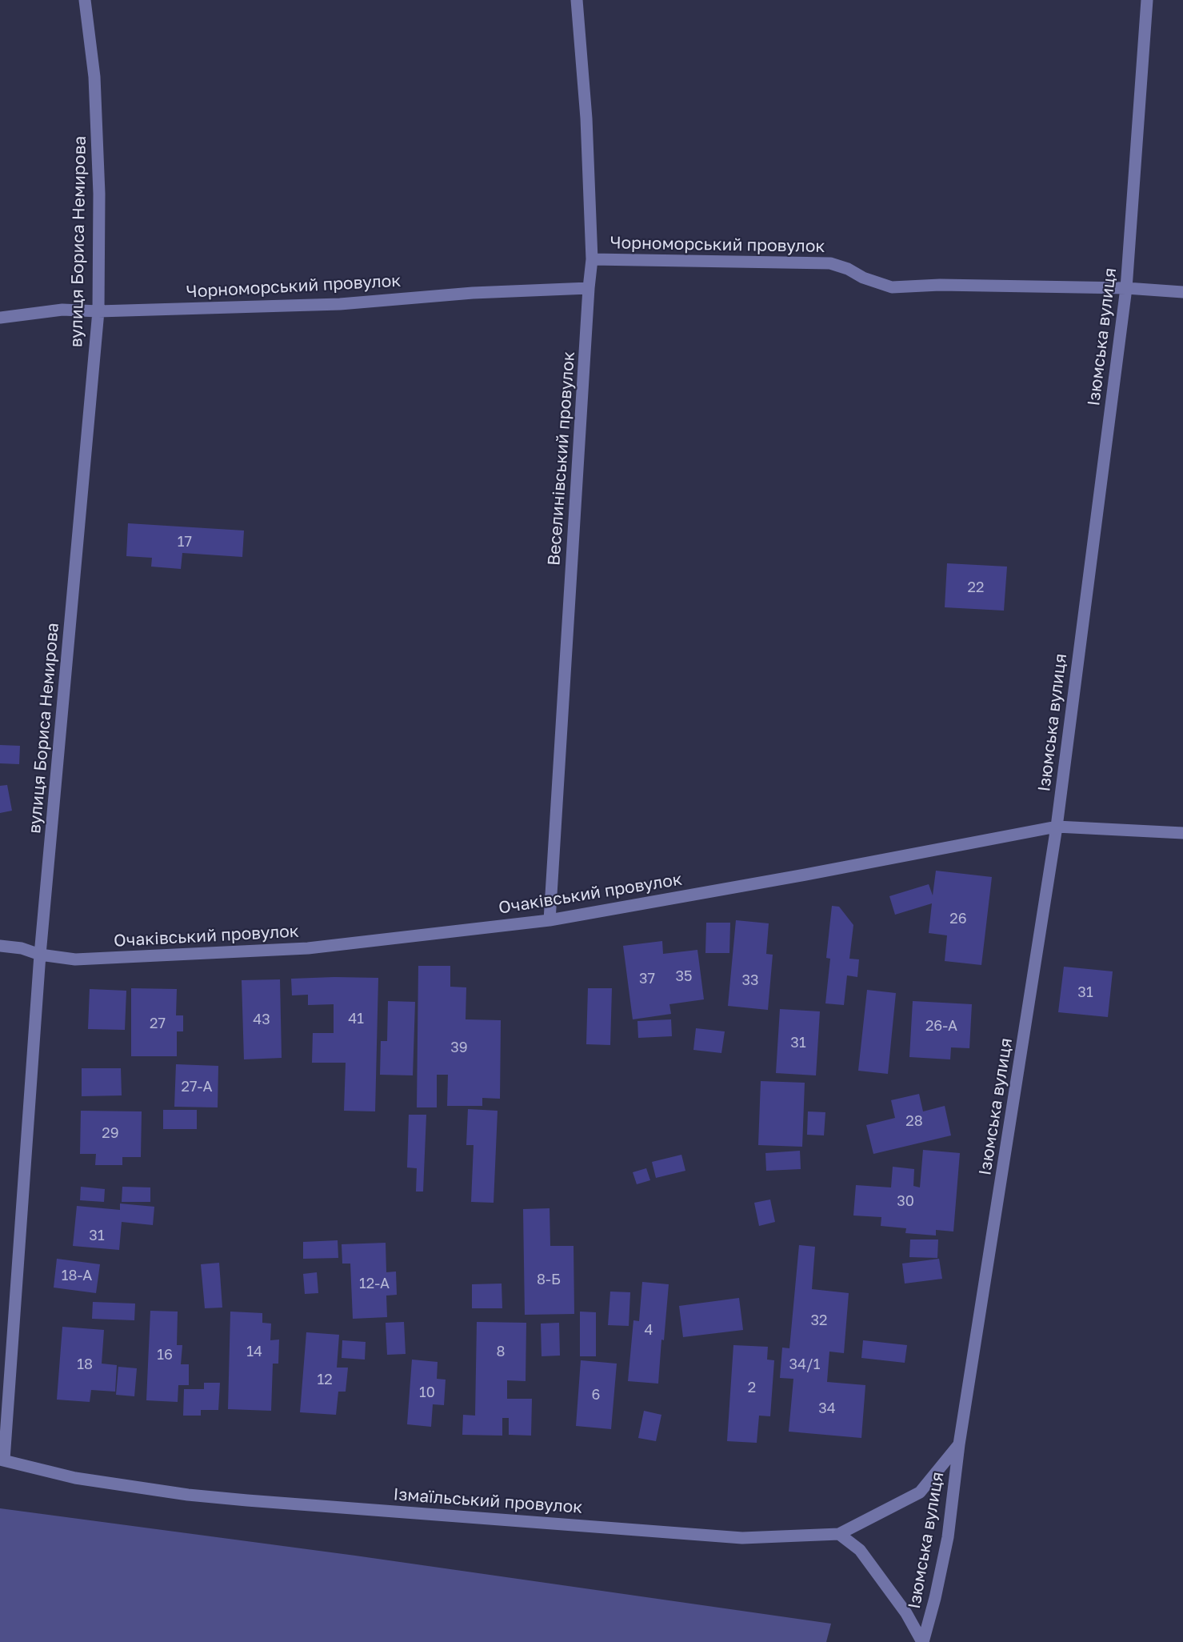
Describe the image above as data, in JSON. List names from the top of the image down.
{
  "streets": {
    "street": [
      "вулиця Бориса Немирова",
      "Чорноморський провулок",
      "Ізюмська вулиця",
      "Веселинівський провулок",
      "Очаківський провулок",
      "Ізмаїльський провулок"
    ]
  },
  "crossings": [
    ["вулиця Бориса Немирова", "Чорноморський провулок"],
    ["вулиця Бориса Немирова", "Очаківський провулок"],
    ["вулиця Бориса Немирова", "Ізмаїльський провулок"],
    ["Чорноморський провулок", "Ізюмська вулиця"],
    ["Чорноморський провулок", "Веселинівський провулок"],
    ["Ізюмська вулиця", "Очаківський провулок"],
    ["Ізюмська вулиця", "Ізмаїльський провулок"],
    ["Веселинівський провулок", "Очаківський провулок"]
  ],
  "house_numbers": [
    "17",
    "22",
    "26",
    "35",
    "37",
    "33",
    "31",
    "41",
    "43",
    "27",
    "26-А",
    "31",
    "39",
    "27-А",
    "28",
    "29",
    "30",
    "31",
    "18-А",
    "8-Б",
    "12-А",
    "32",
    "4",
    "14",
    "8",
    "16",
    "18",
    "34/1",
    "12",
    "2",
    "10",
    "6",
    "34"
  ]
}
